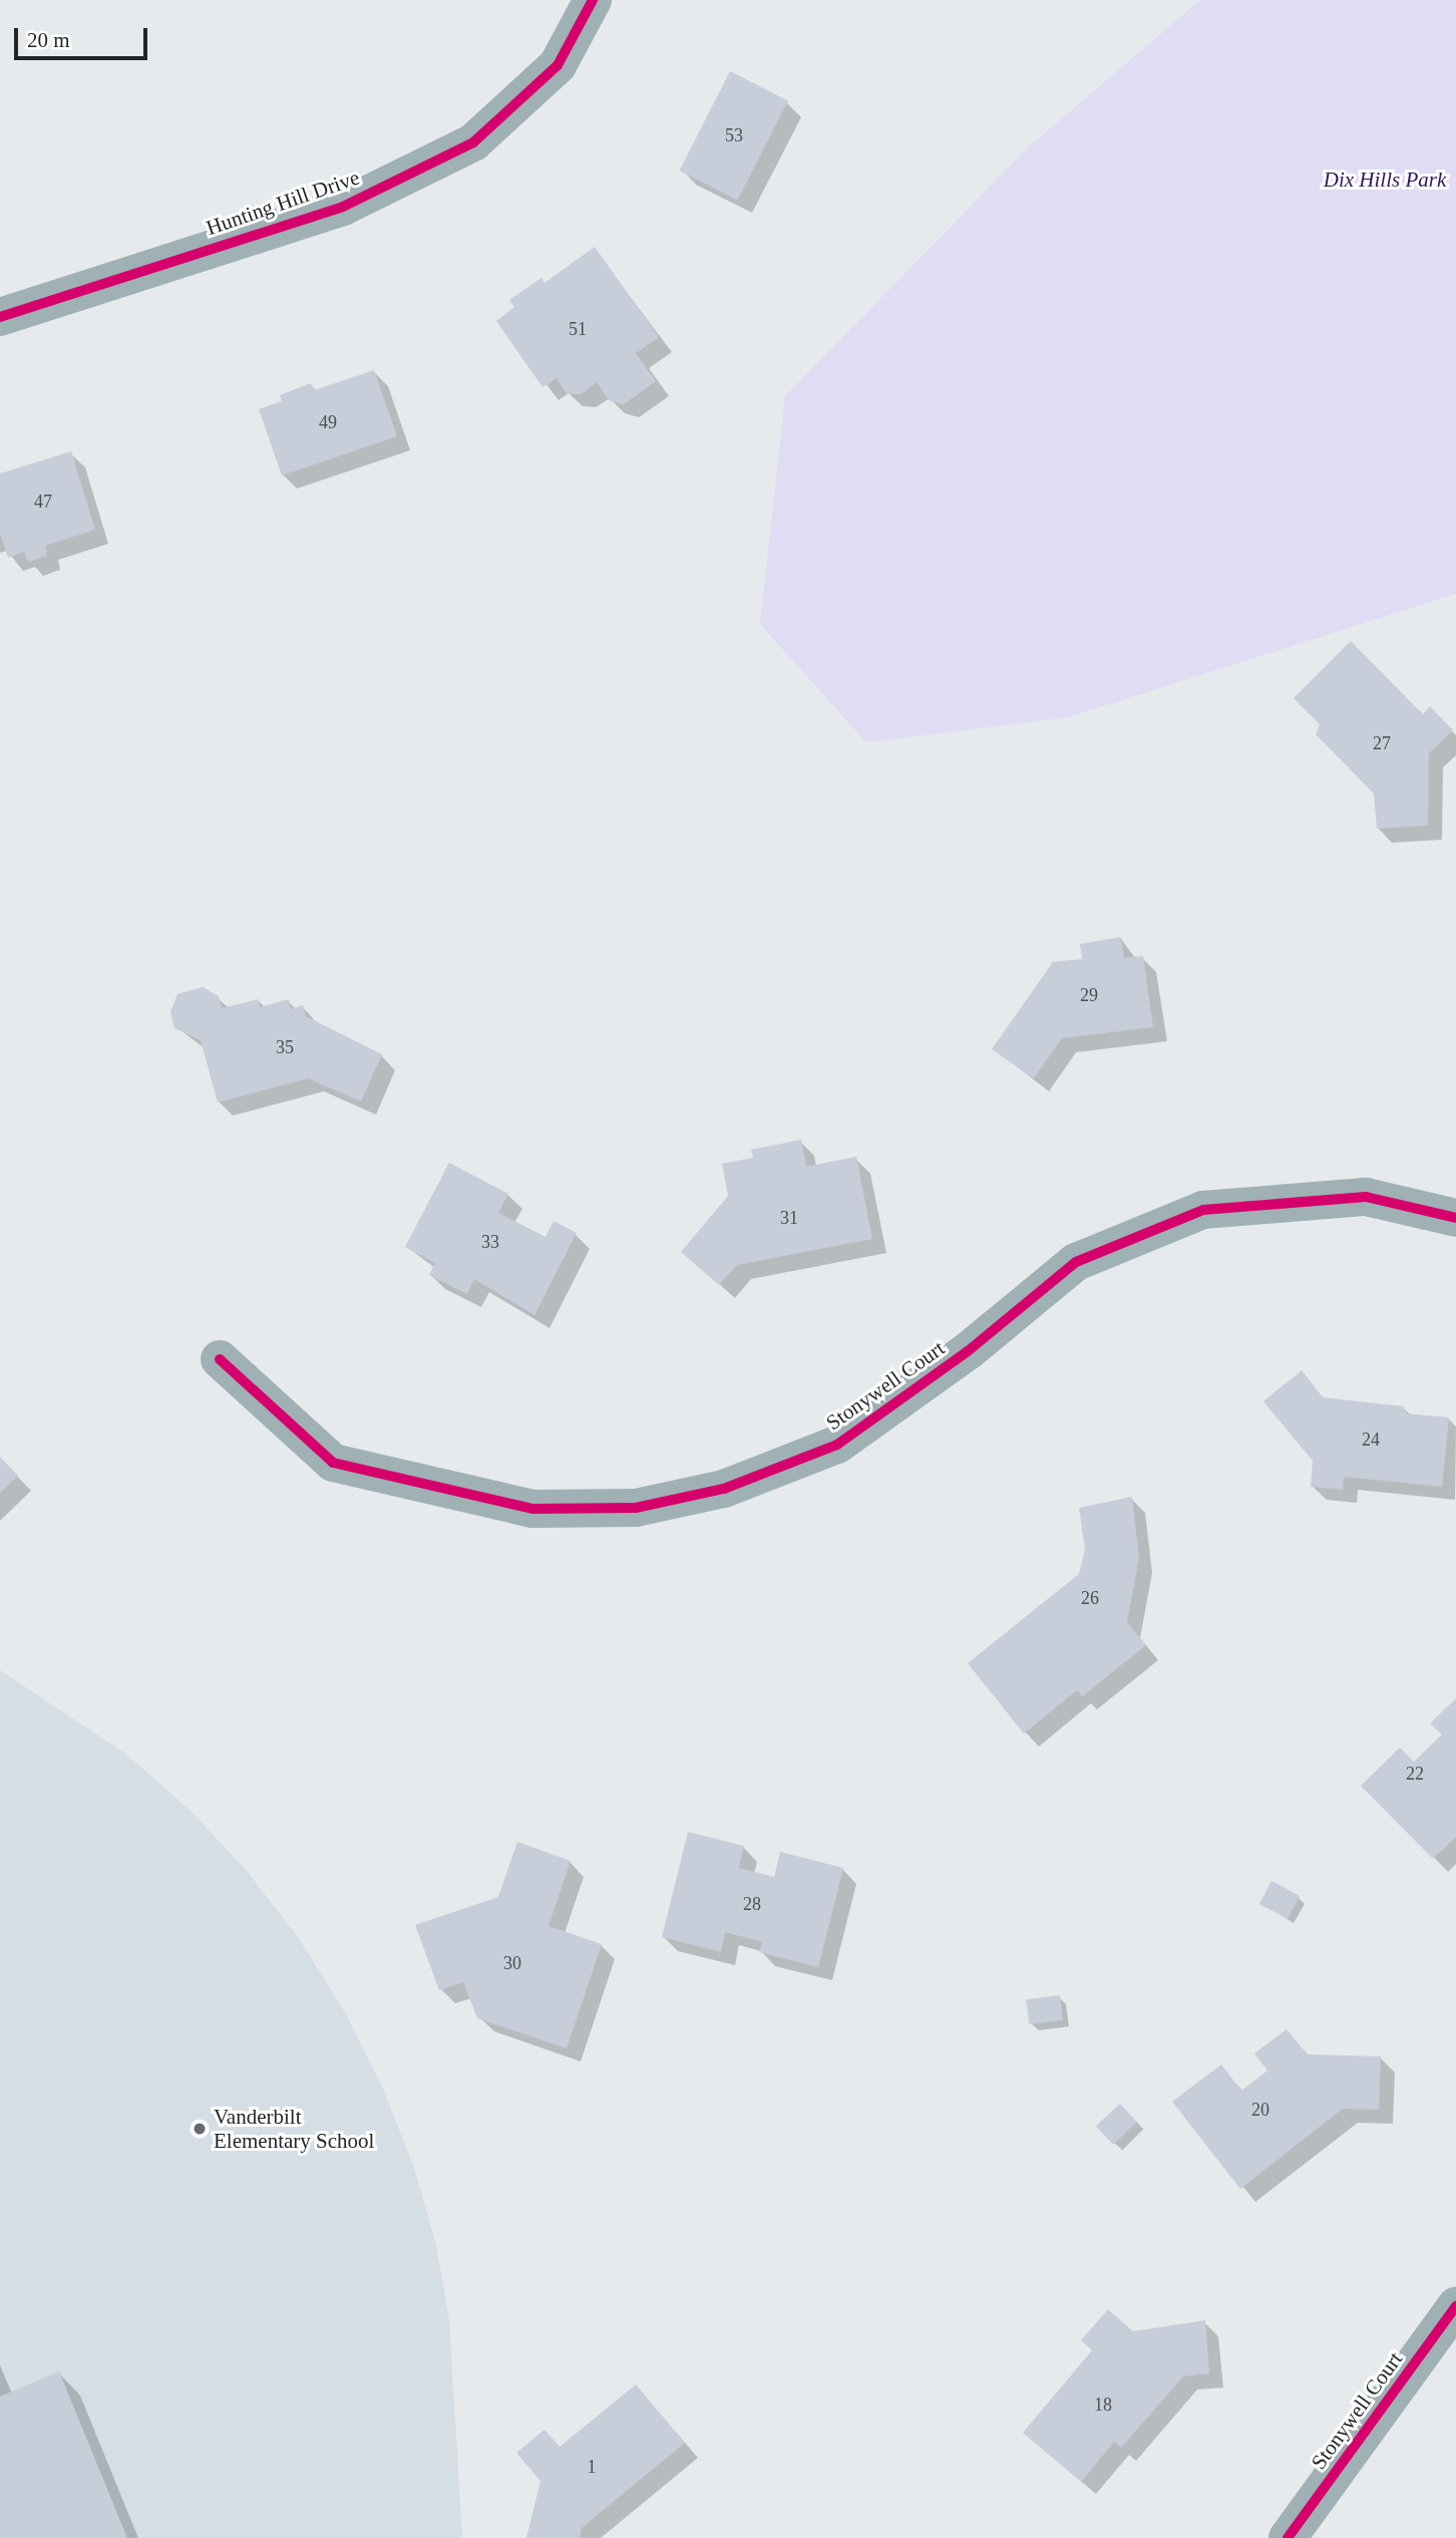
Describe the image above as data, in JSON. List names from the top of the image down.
{
  "streets": {
    "street": ["Hunting Hill Drive", "Stonywell Court"]
  },
  "parks": ["Dix Hills Park"],
  "places": ["Vanderbilt Elementary School"],
  "house_numbers": [
    "53",
    "51",
    "49",
    "47",
    "27",
    "29",
    "35",
    "31",
    "33",
    "24",
    "26",
    "22",
    "28",
    "30",
    "20",
    "18",
    "1"
  ],
  "scale_bar": "20 m"
}
